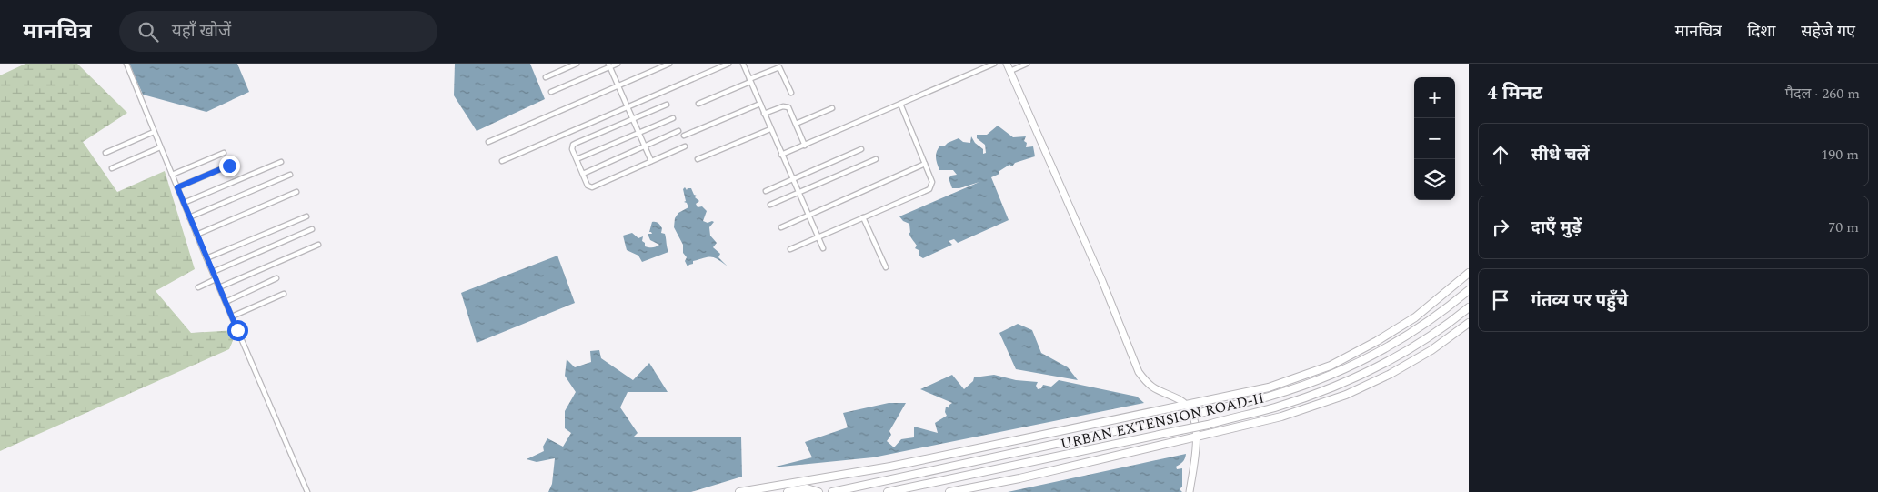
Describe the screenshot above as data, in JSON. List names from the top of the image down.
{
  "streets": {
    "main road": ["URBAN EXTENSION ROAD-II"]
  },
  "page": {
    "header": "मानचित्र",
    "search": "यहाँ खोजें",
    "nav": ["मानचित्र", "दिशा", "सहेजे गए"],
    "heading": ["4 मिनट", "पैदल · 260 m"],
    "map_buttons": ["+", "−"],
    "list": [
      ["सीधे चलें", "190 m"],
      ["दाएँ मुड़ें", "70 m"],
      "गंतव्य पर पहुँचे"
    ]
  }
}
